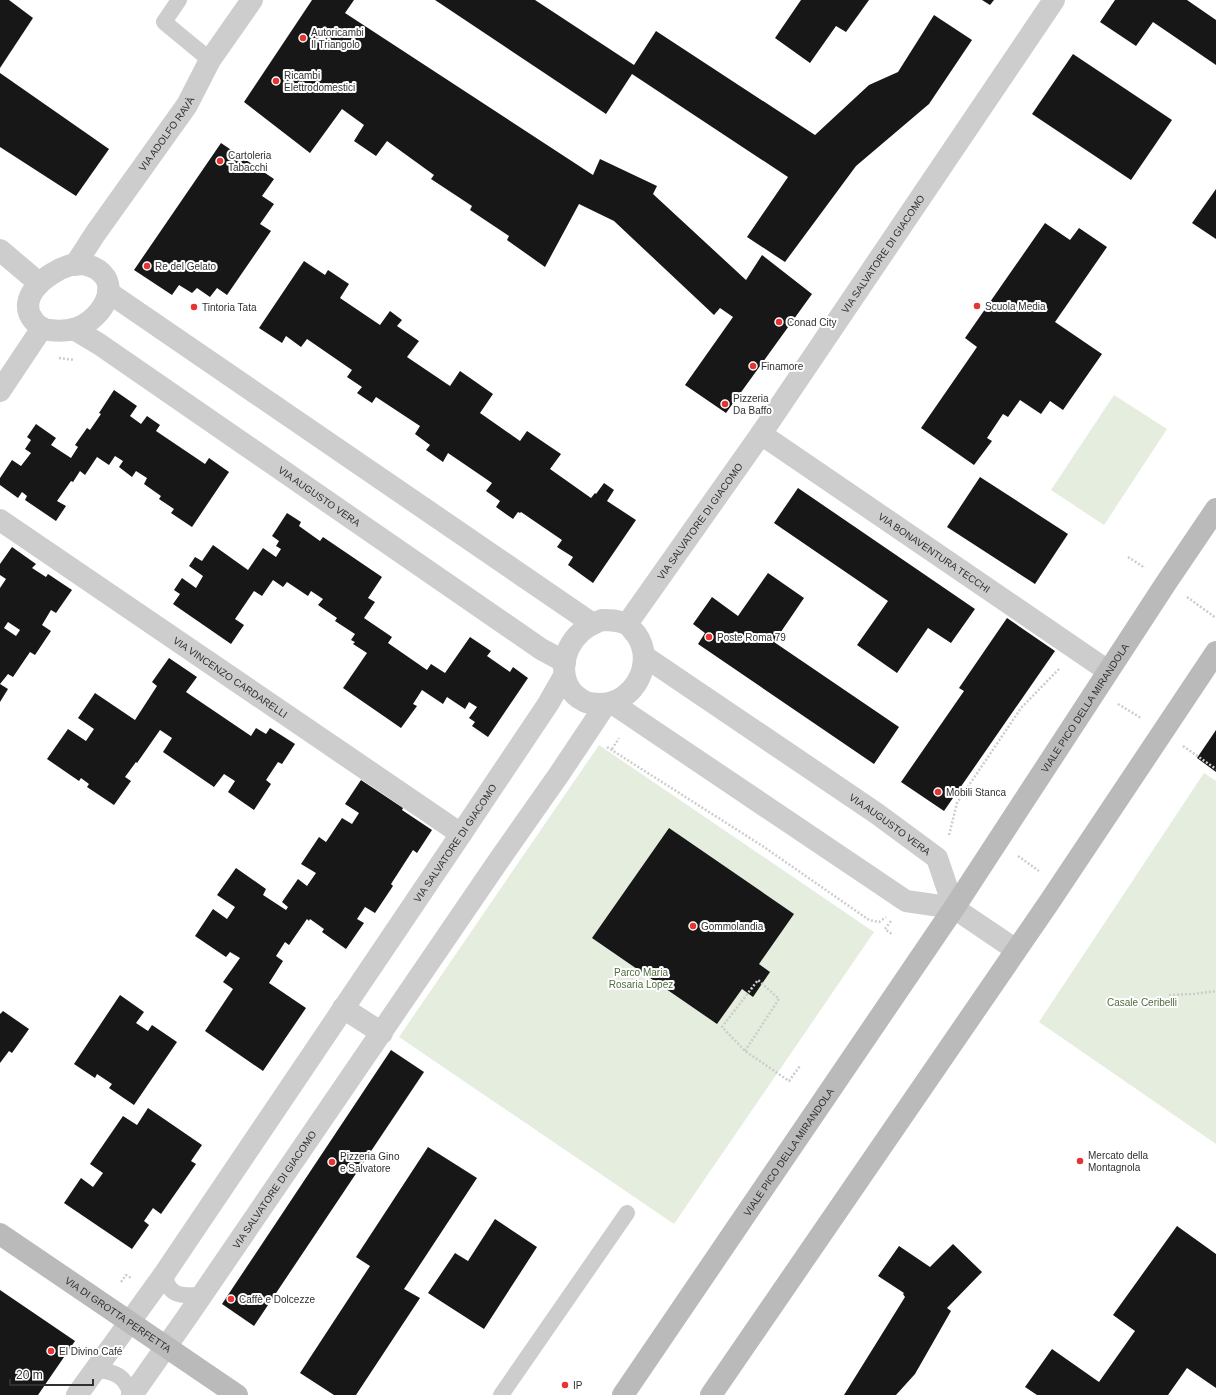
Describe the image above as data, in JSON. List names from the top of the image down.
{
  "streets": {
    "street": [
      "VIA ADOLFO RAVÀ",
      "VIA SALVATORE DI GIACOMO",
      "VIA AUGUSTO VERA",
      "VIA BONAVENTURA TECCHI",
      "VIA VINCENZO CARDARELLI",
      "VIALE PICO DELLA MIRANDOLA",
      "VIA DI GROTTA PERFETTA"
    ]
  },
  "crossings": [
    ["VIA ADOLFO RAVÀ", "VIA AUGUSTO VERA"],
    ["VIA SALVATORE DI GIACOMO", "VIA AUGUSTO VERA"],
    ["VIA SALVATORE DI GIACOMO", "VIA BONAVENTURA TECCHI"],
    ["VIA SALVATORE DI GIACOMO", "VIA VINCENZO CARDARELLI"],
    ["VIA SALVATORE DI GIACOMO", "VIA DI GROTTA PERFETTA"],
    ["VIA AUGUSTO VERA", "VIALE PICO DELLA MIRANDOLA"],
    ["VIA BONAVENTURA TECCHI", "VIALE PICO DELLA MIRANDOLA"]
  ],
  "parks": ["Parco Maria Rosaria Lopez", "Casale Ceribelli"],
  "places": [
    "Autoricambi Il Triangolo",
    "Ricambi Elettrodomestici",
    "Cartoleria Tabacchi",
    "Re del Gelato",
    "Scuola Media",
    "Tintoria Tata",
    "Conad City",
    "Finamore",
    "Pizzeria Da Baffo",
    "Poste Roma 79",
    "Mobili Stanca",
    "Gommolandia",
    "Mercato della Montagnola",
    "Pizzeria Gino e Salvatore",
    "Caffè e Dolcezze",
    "El Divino Café",
    "IP"
  ],
  "scale_bar": "20 m"
}
